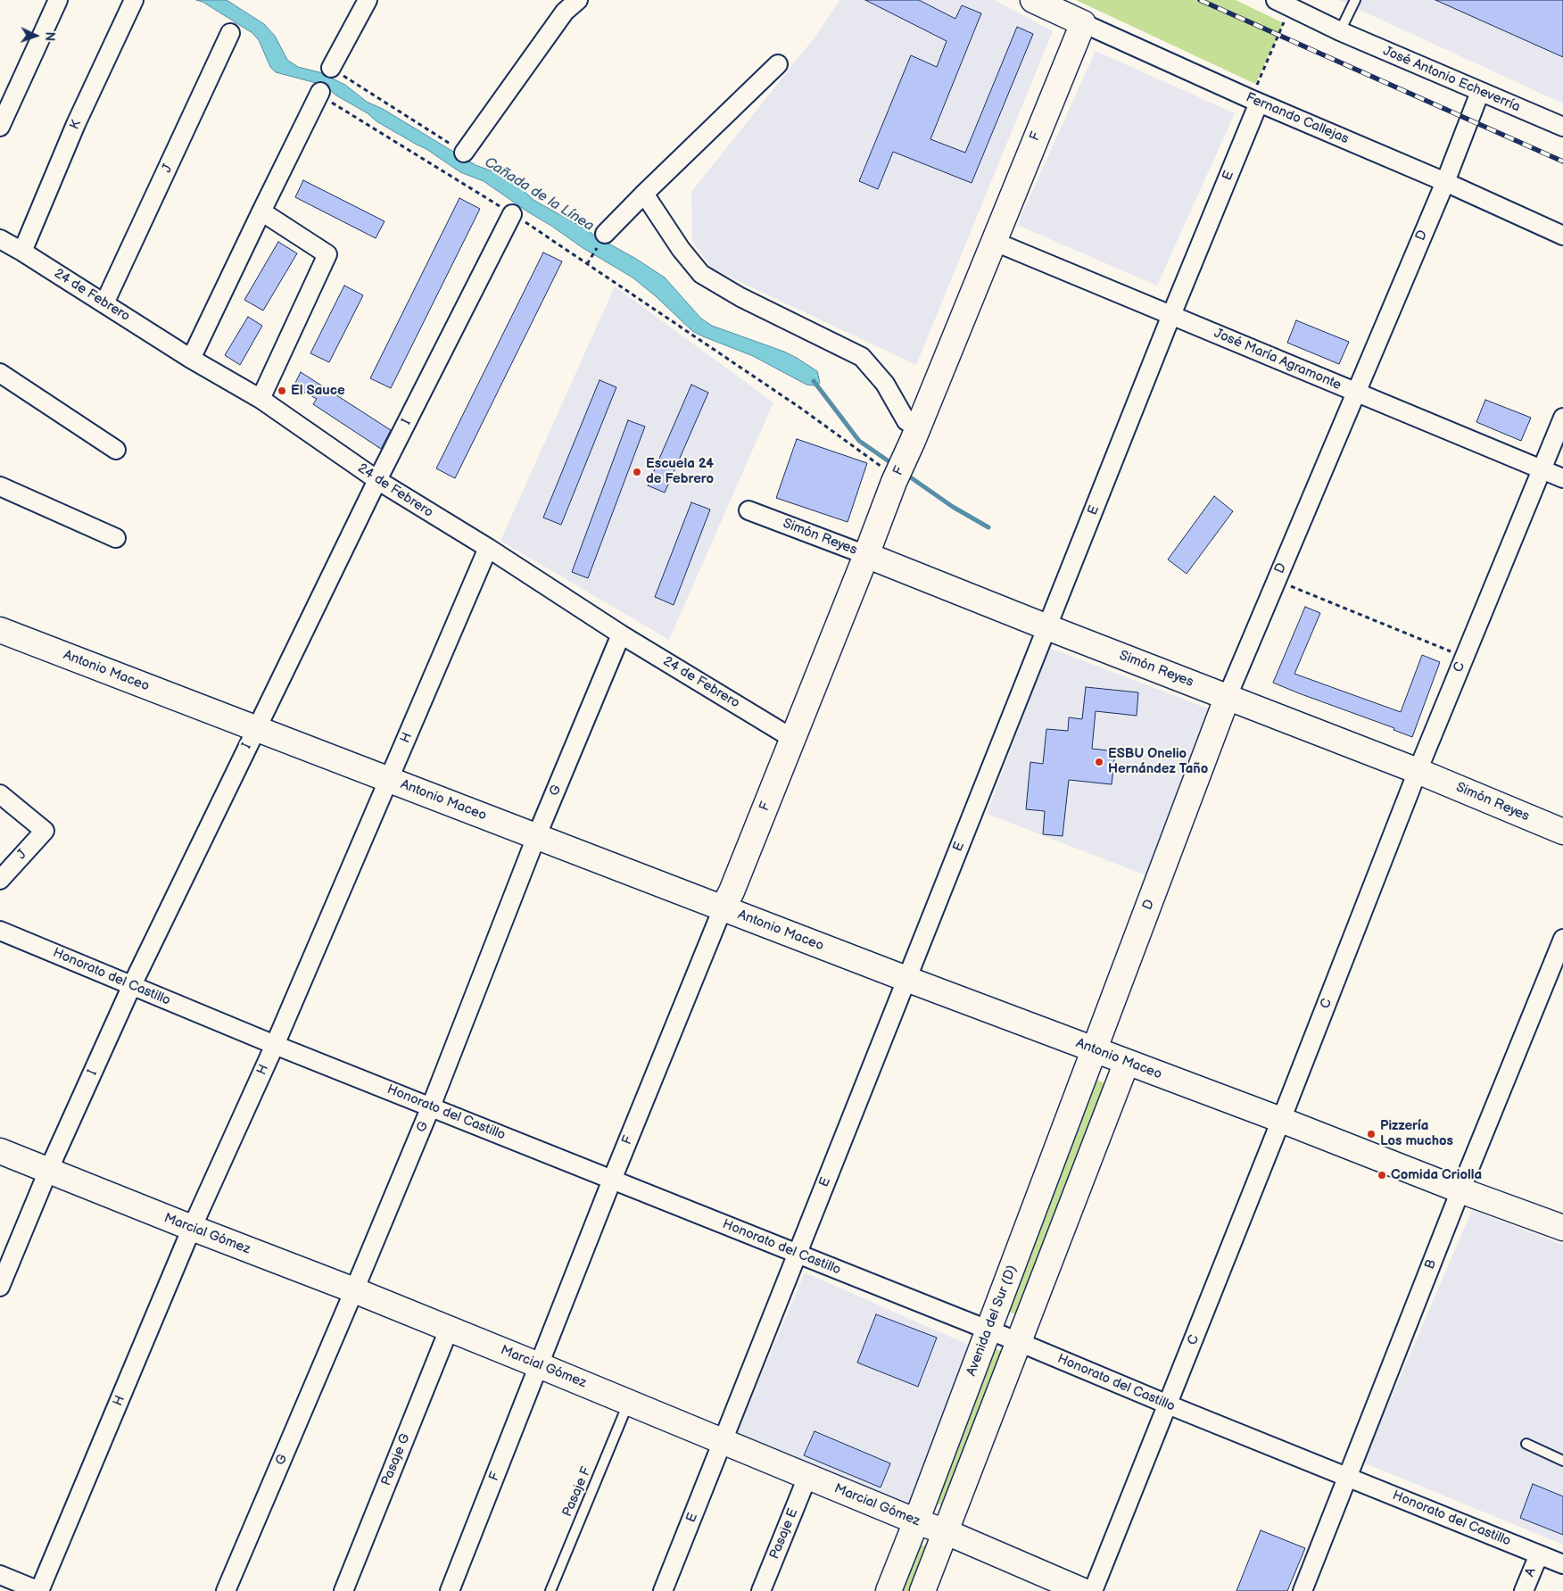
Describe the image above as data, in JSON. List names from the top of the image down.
{
  "streets": {
    "street": [
      "José Antonio Echeverría",
      "Fernando Callejas",
      "K",
      "F",
      "J",
      "E",
      "D",
      "24 de Febrero",
      "José María Agramonte",
      "I",
      "Simón Reyes",
      "C",
      "Antonio Maceo",
      "H",
      "G",
      "Honorato del Castillo",
      "Marcial Gómez",
      "B",
      "Avenida del Sur (D)",
      "Pasaje G",
      "Pasaje E",
      "A"
    ],
    "lane": ["Pasaje F"]
  },
  "crossings": [
    ["José Antonio Echeverría", "D"],
    ["Fernando Callejas", "F"],
    ["Fernando Callejas", "E"],
    ["Fernando Callejas", "D"],
    ["K", "24 de Febrero"],
    ["F", "24 de Febrero"],
    ["F", "José María Agramonte"],
    ["F", "Simón Reyes"],
    ["F", "Antonio Maceo"],
    ["F", "Honorato del Castillo"],
    ["F", "Marcial Gómez"],
    ["J", "24 de Febrero"],
    ["E", "José María Agramonte"],
    ["E", "Simón Reyes"],
    ["E", "Antonio Maceo"],
    ["E", "Honorato del Castillo"],
    ["E", "Marcial Gómez"],
    ["D", "José María Agramonte"],
    ["D", "Simón Reyes"],
    ["D", "Antonio Maceo"],
    ["D", "Avenida del Sur (D)"],
    ["24 de Febrero", "I"],
    ["24 de Febrero", "H"],
    ["24 de Febrero", "G"],
    ["José María Agramonte", "C"],
    ["I", "Antonio Maceo"],
    ["I", "Honorato del Castillo"],
    ["I", "Marcial Gómez"],
    ["Simón Reyes", "C"],
    ["C", "Antonio Maceo"],
    ["C", "Honorato del Castillo"],
    ["Antonio Maceo", "H"],
    ["Antonio Maceo", "G"],
    ["Antonio Maceo", "B"],
    ["Antonio Maceo", "Avenida del Sur (D)"],
    ["H", "Honorato del Castillo"],
    ["H", "Marcial Gómez"],
    ["G", "Honorato del Castillo"],
    ["G", "Marcial Gómez"],
    ["Honorato del Castillo", "B"],
    ["Honorato del Castillo", "Avenida del Sur (D)"],
    ["Honorato del Castillo", "A"],
    ["Marcial Gómez", "Avenida del Sur (D)"],
    ["Marcial Gómez", "Pasaje G"],
    ["Marcial Gómez", "Pasaje F"],
    ["Marcial Gómez", "Pasaje E"]
  ],
  "water": ["Cañada de la Línea"],
  "places": [
    "El Sauce",
    "Escuela 24 de Febrero",
    "ESBU Onelio Hernández Taño",
    "Pizzería Los muchos",
    "Comida Criolla"
  ],
  "north": "right"
}
